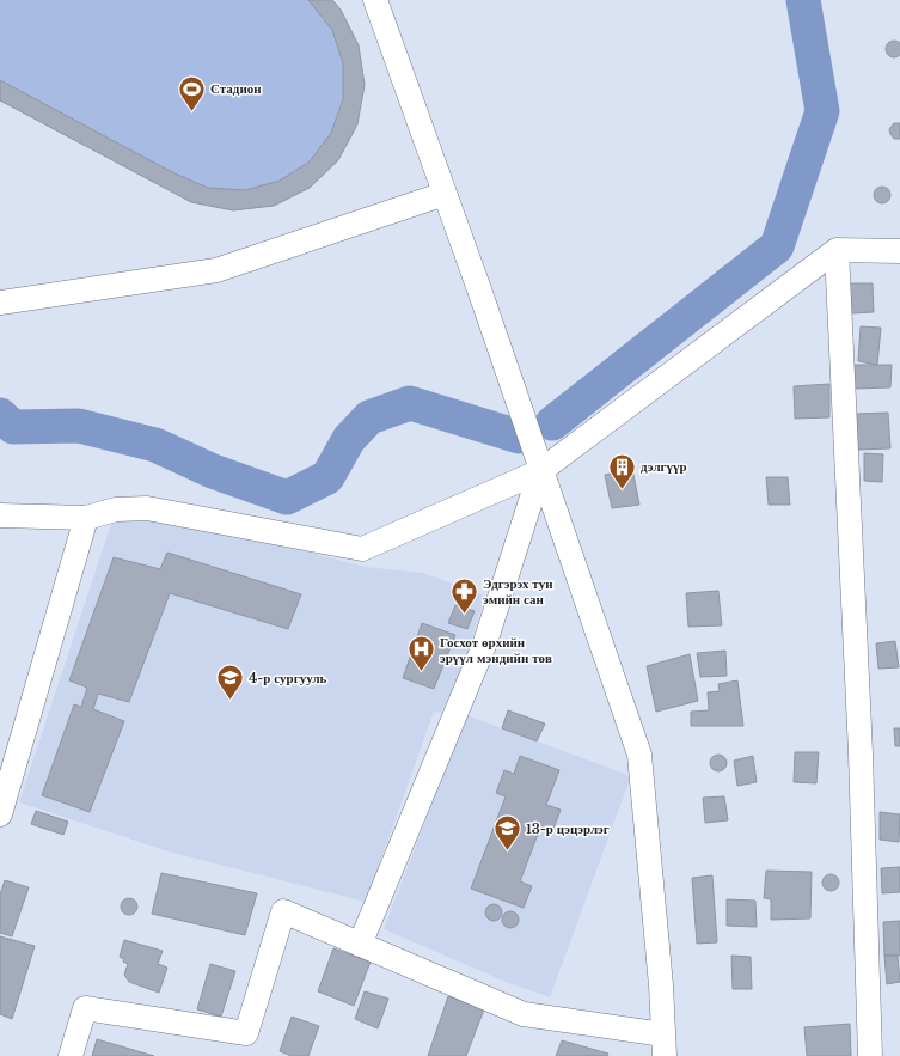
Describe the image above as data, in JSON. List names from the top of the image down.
{
  "places": {
    "sports": ["Стадион"],
    "building": ["дэлгүүр"],
    "pharmacy": ["Эдгэрэх тун эмийн сан"],
    "hospital": ["Госхот өрхийн эрүүл мэндийн төв"],
    "school or university": ["4-р сургууль", "13-р цэцэрлэг"]
  }
}
